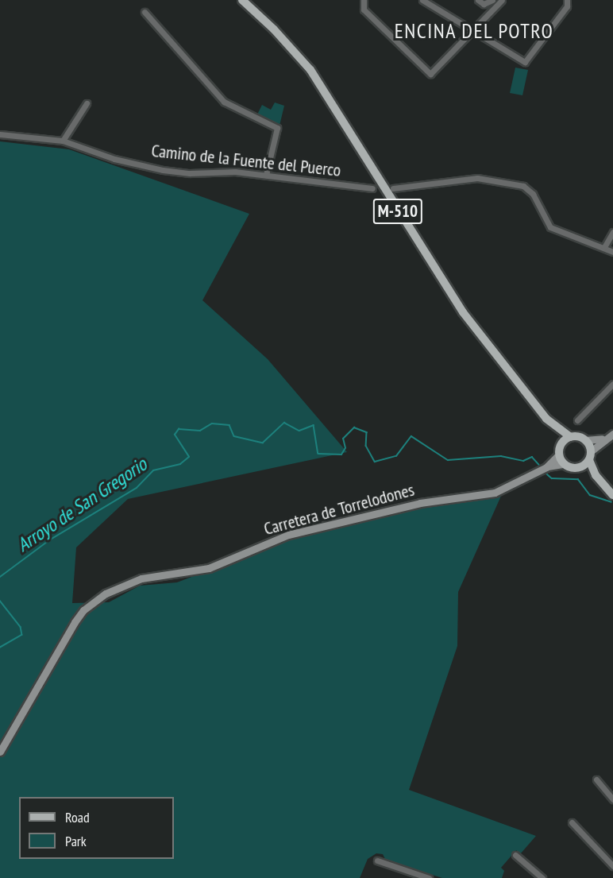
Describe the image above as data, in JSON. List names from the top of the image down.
{
  "streets": {
    "main road": ["M-510", "Carretera de Torrelodones"],
    "street": ["Camino de la Fuente del Puerco"]
  },
  "crossings": [
    ["M-510", "Carretera de Torrelodones"]
  ],
  "districts": ["ENCINA DEL POTRO"],
  "water": ["Arroyo de San Gregorio"],
  "legend": ["Road", "Park"]
}
